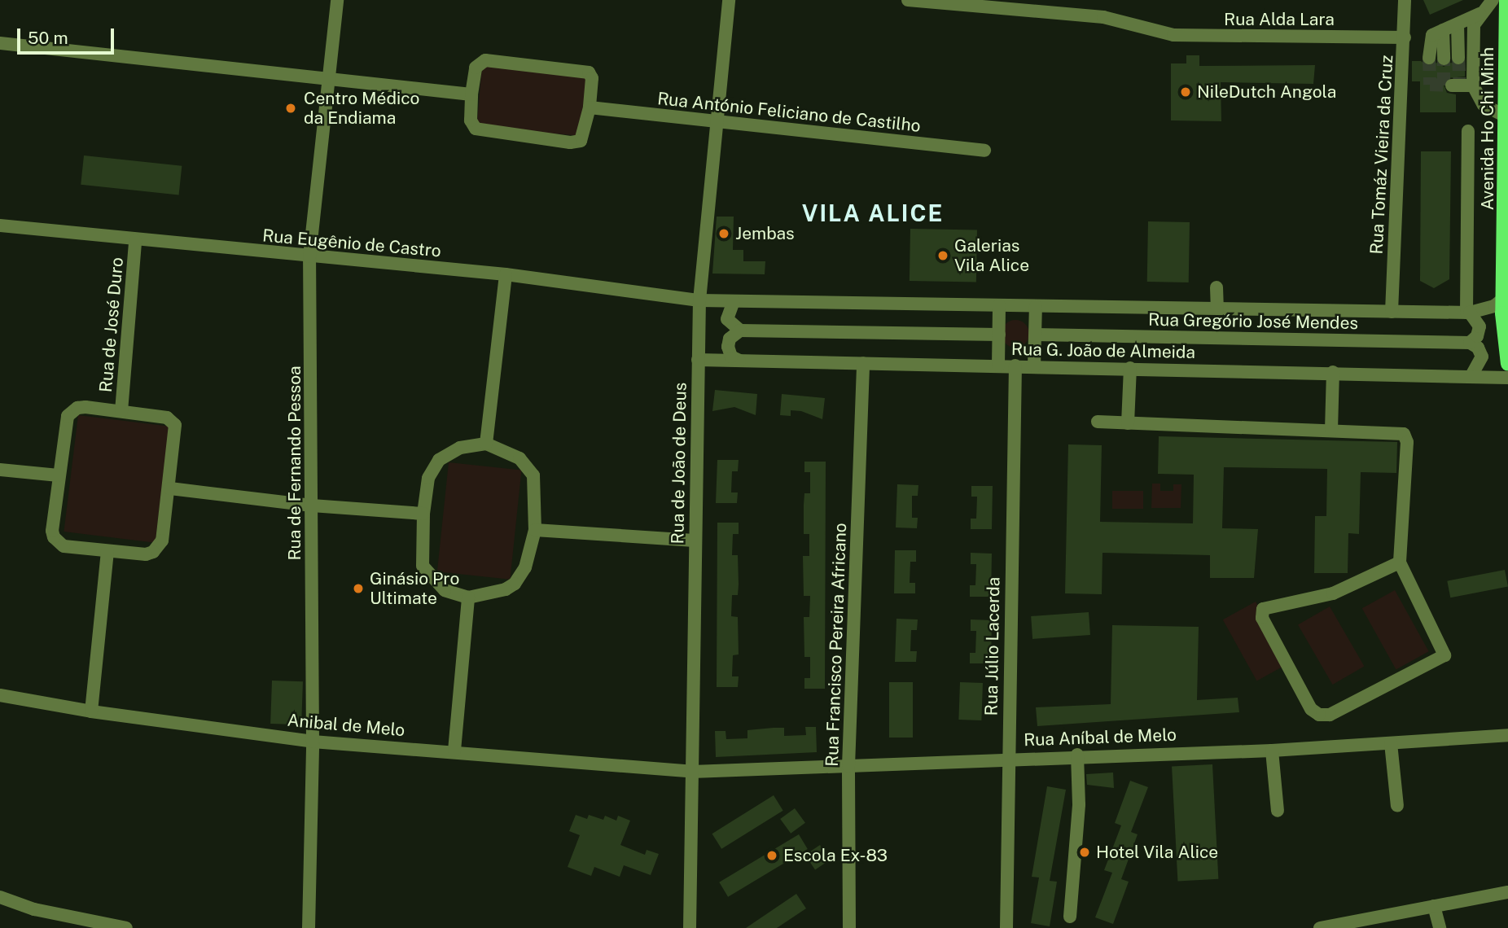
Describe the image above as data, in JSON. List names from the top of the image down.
{
  "streets": {
    "main road": ["Avenida Ho Chi Minh"],
    "street": [
      "Rua Alda Lara",
      "Rua António Feliciano de Castilho",
      "Rua Tomáz Vieira da Cruz",
      "Rua Eugênio de Castro",
      "Rua Gregório José Mendes",
      "Rua de José Duro",
      "Rua G. João de Almeida",
      "Rua de Fernando Pessoa",
      "Rua de João de Deus",
      "Rua Francisco Pereira Africano",
      "Rua Júlio Lacerda",
      "Anibal de Melo",
      "Rua Aníbal de Melo"
    ]
  },
  "crossings": [
    ["Rua Alda Lara", "Rua Tomáz Vieira da Cruz"],
    ["Rua António Feliciano de Castilho", "Rua de João de Deus"],
    ["Rua Eugênio de Castro", "Rua de José Duro"],
    ["Rua Eugênio de Castro", "Rua de Fernando Pessoa"],
    ["Rua Eugênio de Castro", "Rua de João de Deus"],
    ["Rua G. João de Almeida", "Rua de João de Deus"],
    ["Rua G. João de Almeida", "Rua Francisco Pereira Africano"],
    ["Rua G. João de Almeida", "Rua Júlio Lacerda"],
    ["Rua de Fernando Pessoa", "Anibal de Melo"],
    ["Rua de João de Deus", "Anibal de Melo"],
    ["Rua de João de Deus", "Rua Aníbal de Melo"],
    ["Rua Francisco Pereira Africano", "Rua Aníbal de Melo"],
    ["Rua Júlio Lacerda", "Rua Aníbal de Melo"],
    ["Anibal de Melo", "Rua Aníbal de Melo"]
  ],
  "districts": ["VILA ALICE"],
  "places": [
    "NileDutch Angola",
    "Centro Médico da Endiama",
    "Jembas",
    "Galerias Vila Alice",
    "Ginásio Pro Ultimate",
    "Hotel Vila Alice",
    "Escola Ex-83"
  ],
  "scale_bar": "50 m"
}
